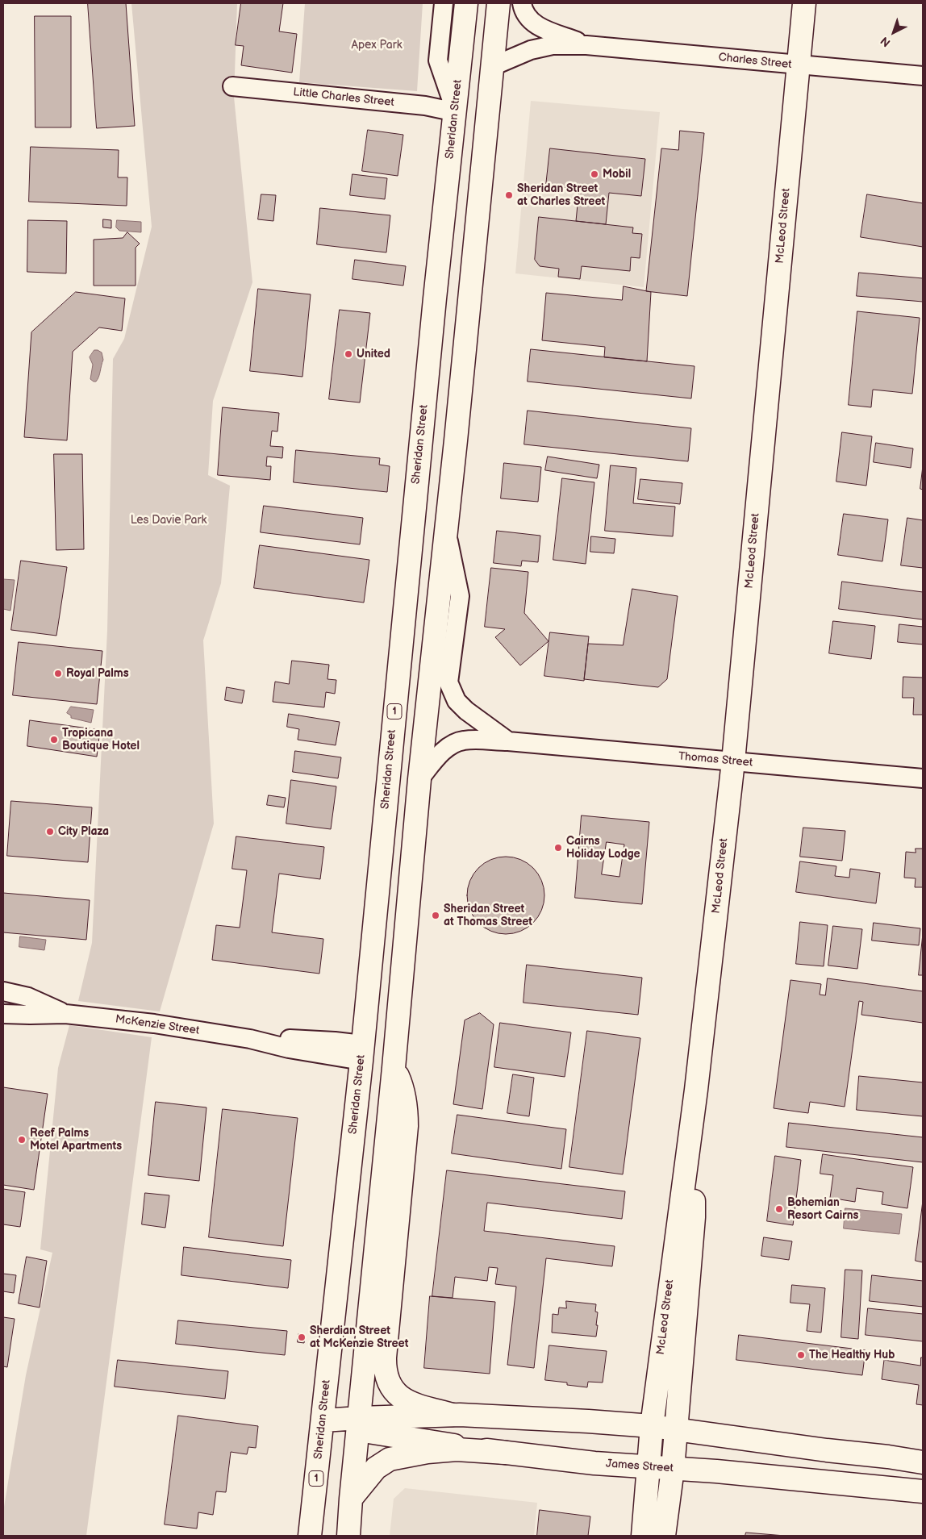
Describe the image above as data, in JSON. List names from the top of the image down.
{
  "streets": {
    "main road": [
      "Sheridan Street",
      "McLeod Street",
      "1",
      "James Street"
    ],
    "street": [
      "Charles Street",
      "Little Charles Street",
      "Thomas Street",
      "McKenzie Street"
    ]
  },
  "crossings": [
    ["Charles Street", "McLeod Street"],
    ["Little Charles Street", "Sheridan Street"],
    ["Sheridan Street", "McKenzie Street"],
    ["McLeod Street", "Thomas Street"],
    ["McLeod Street", "James Street"]
  ],
  "parks": ["Apex Park", "Les Davie Park"],
  "places": [
    "Mobil",
    "Sheridan Street at Charles Street",
    "United",
    "Royal Palms",
    "Tropicana Boutique Hotel",
    "City Plaza",
    "Cairns Holiday Lodge",
    "Sheridan Street at Thomas Street",
    "Reef Palms Motel Apartments",
    "Bohemian Resort Cairns",
    "Sherdian Street at McKenzie Street",
    "The Healthy Hub"
  ],
  "north": "bottom left"
}
